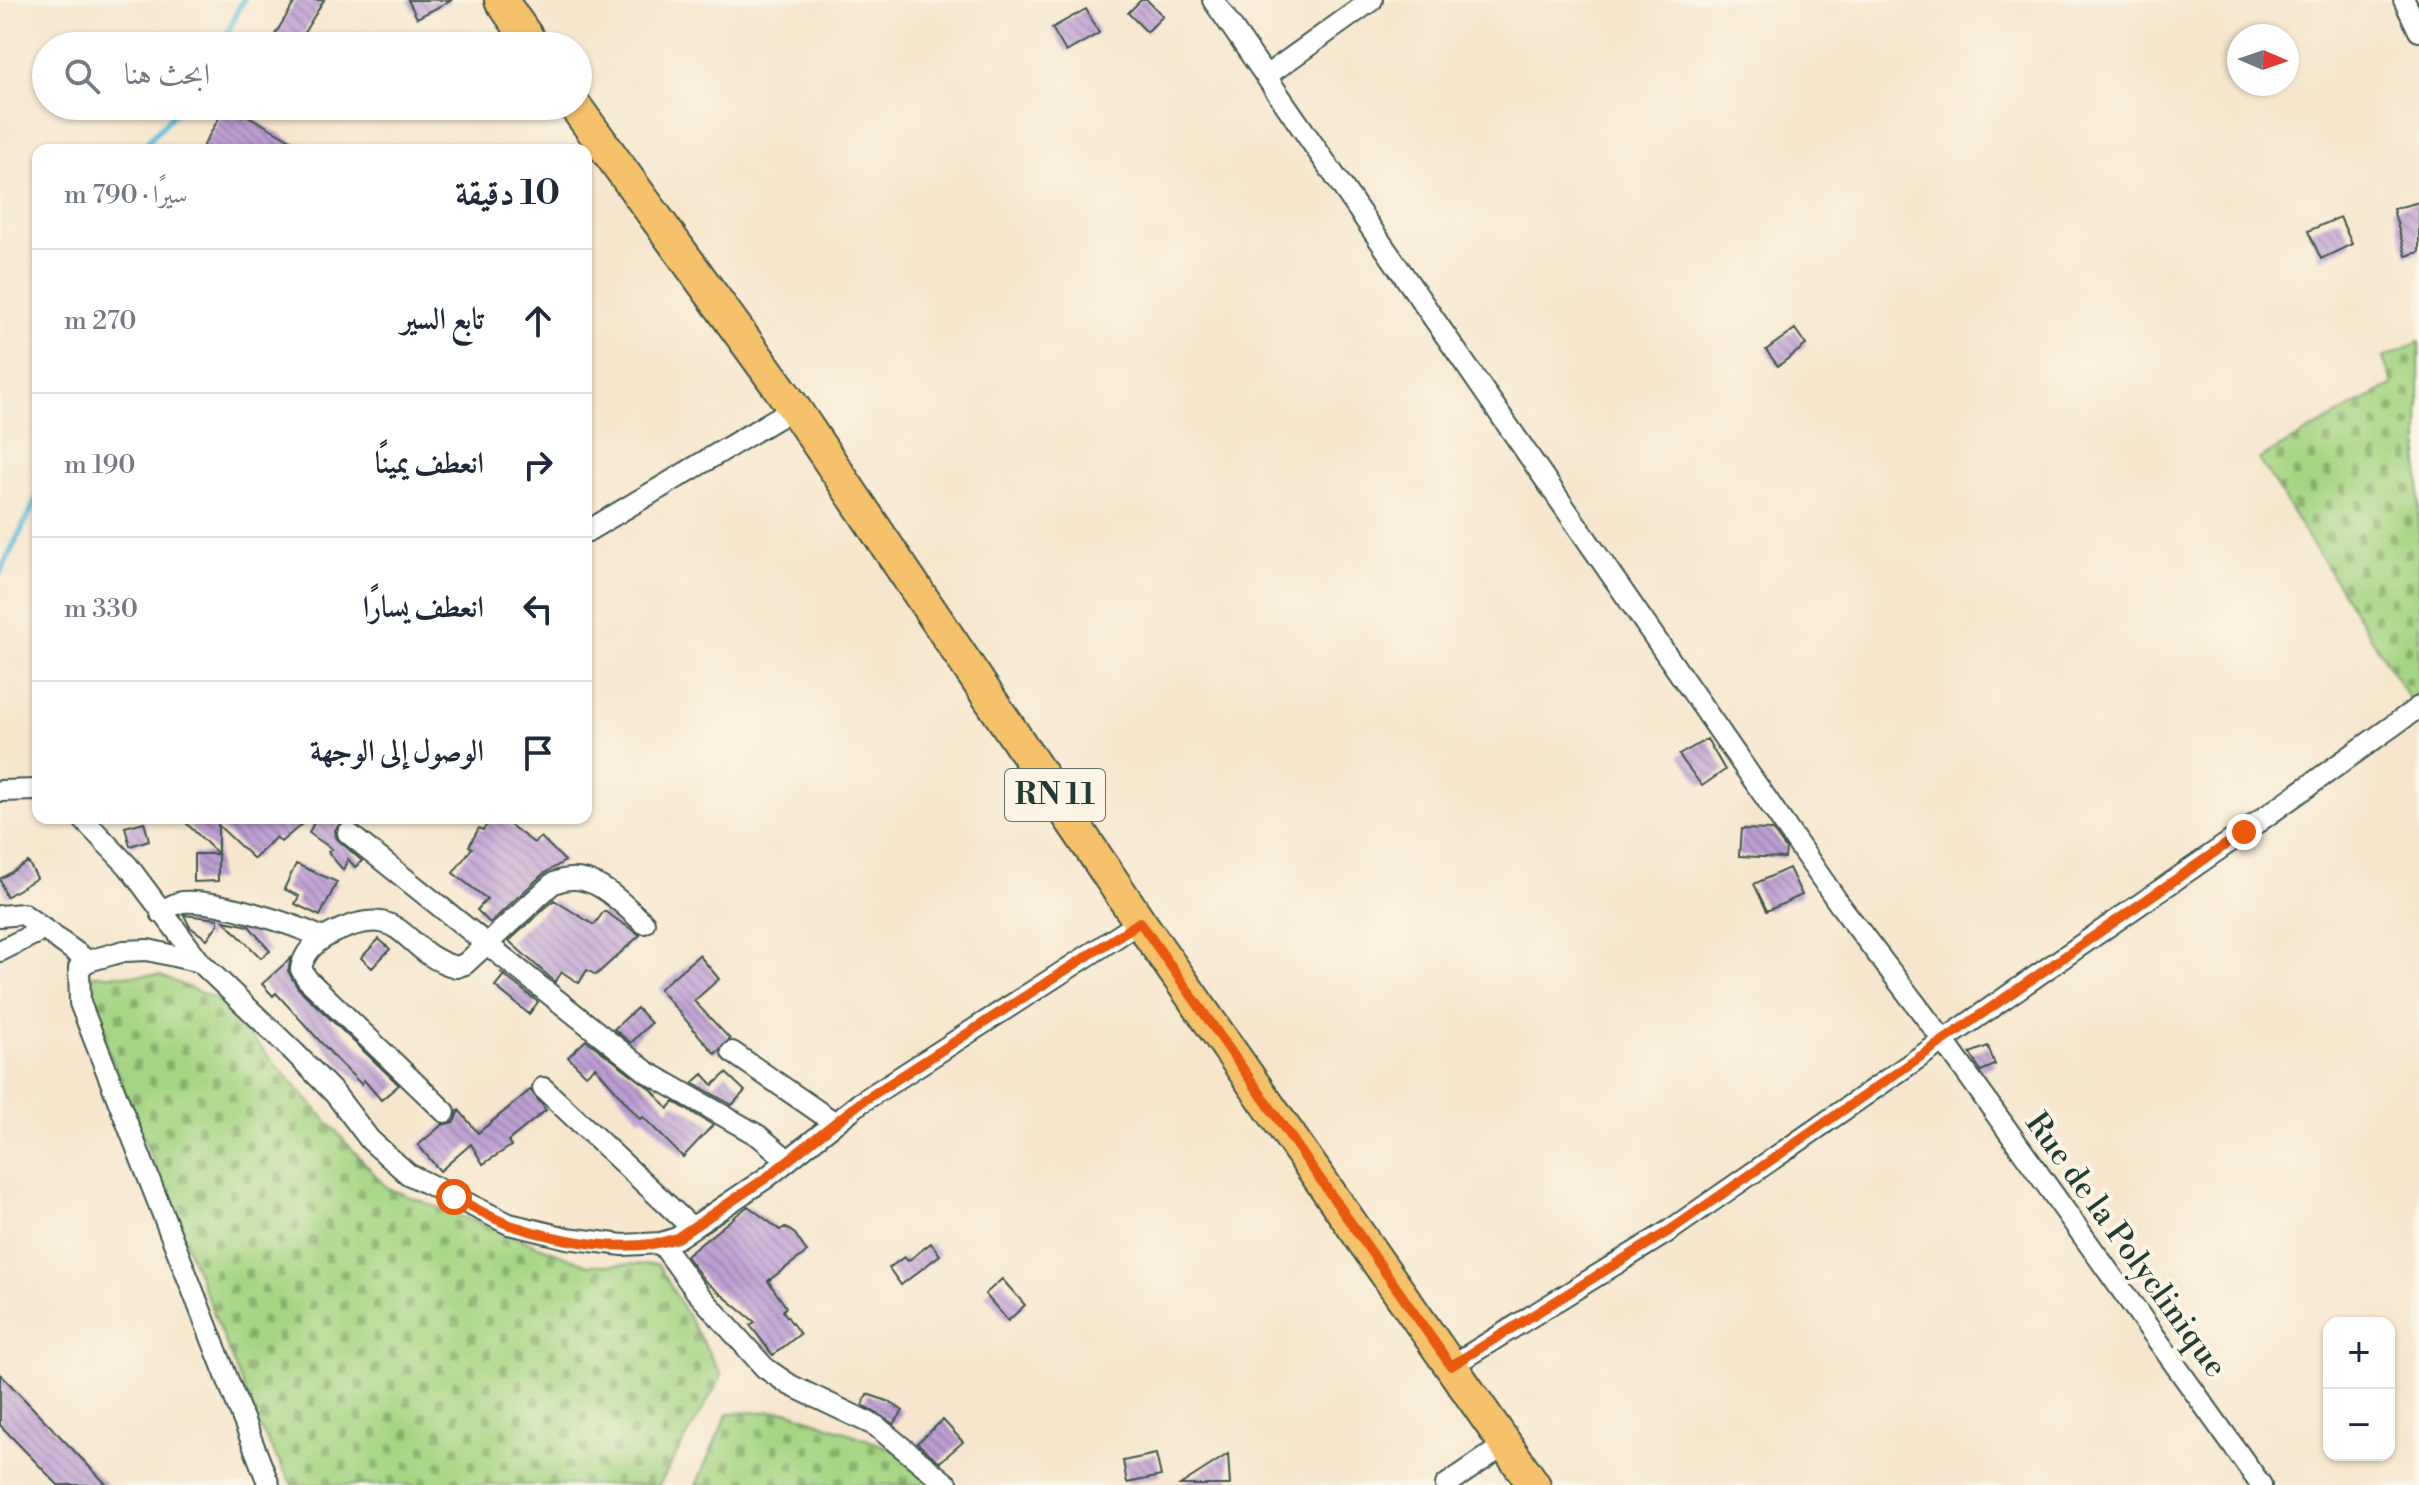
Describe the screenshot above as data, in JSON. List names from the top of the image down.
{
  "streets": {
    "main road": ["RN 11"],
    "street": ["Rue de la Polyclinique"]
  },
  "north": "right",
  "page": {
    "search": "ابحث هنا",
    "heading": ["10 دقيقة", "سيرًا · 790 m"],
    "list": [
      ["تابع السير", "270 m"],
      ["انعطف يمينًا", "190 m"],
      ["انعطف يسارًا", "330 m"],
      "الوصول إلى الوجهة"
    ],
    "map_buttons": ["+", "−"]
  }
}
